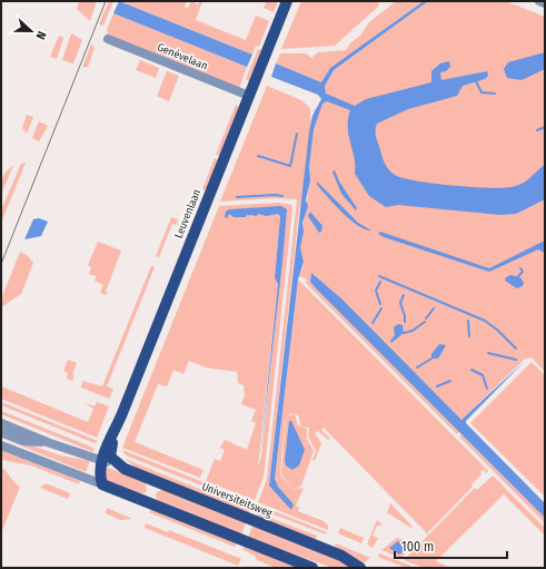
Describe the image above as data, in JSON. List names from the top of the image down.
{
  "streets": {
    "main road": ["Leuvenlaan", "Universiteitsweg"],
    "street": ["Genèvelaan"]
  },
  "crossings": [
    ["Genèvelaan", "Leuvenlaan"],
    ["Leuvenlaan", "Universiteitsweg"]
  ],
  "scale_bar": "100 m",
  "north": "right"
}
